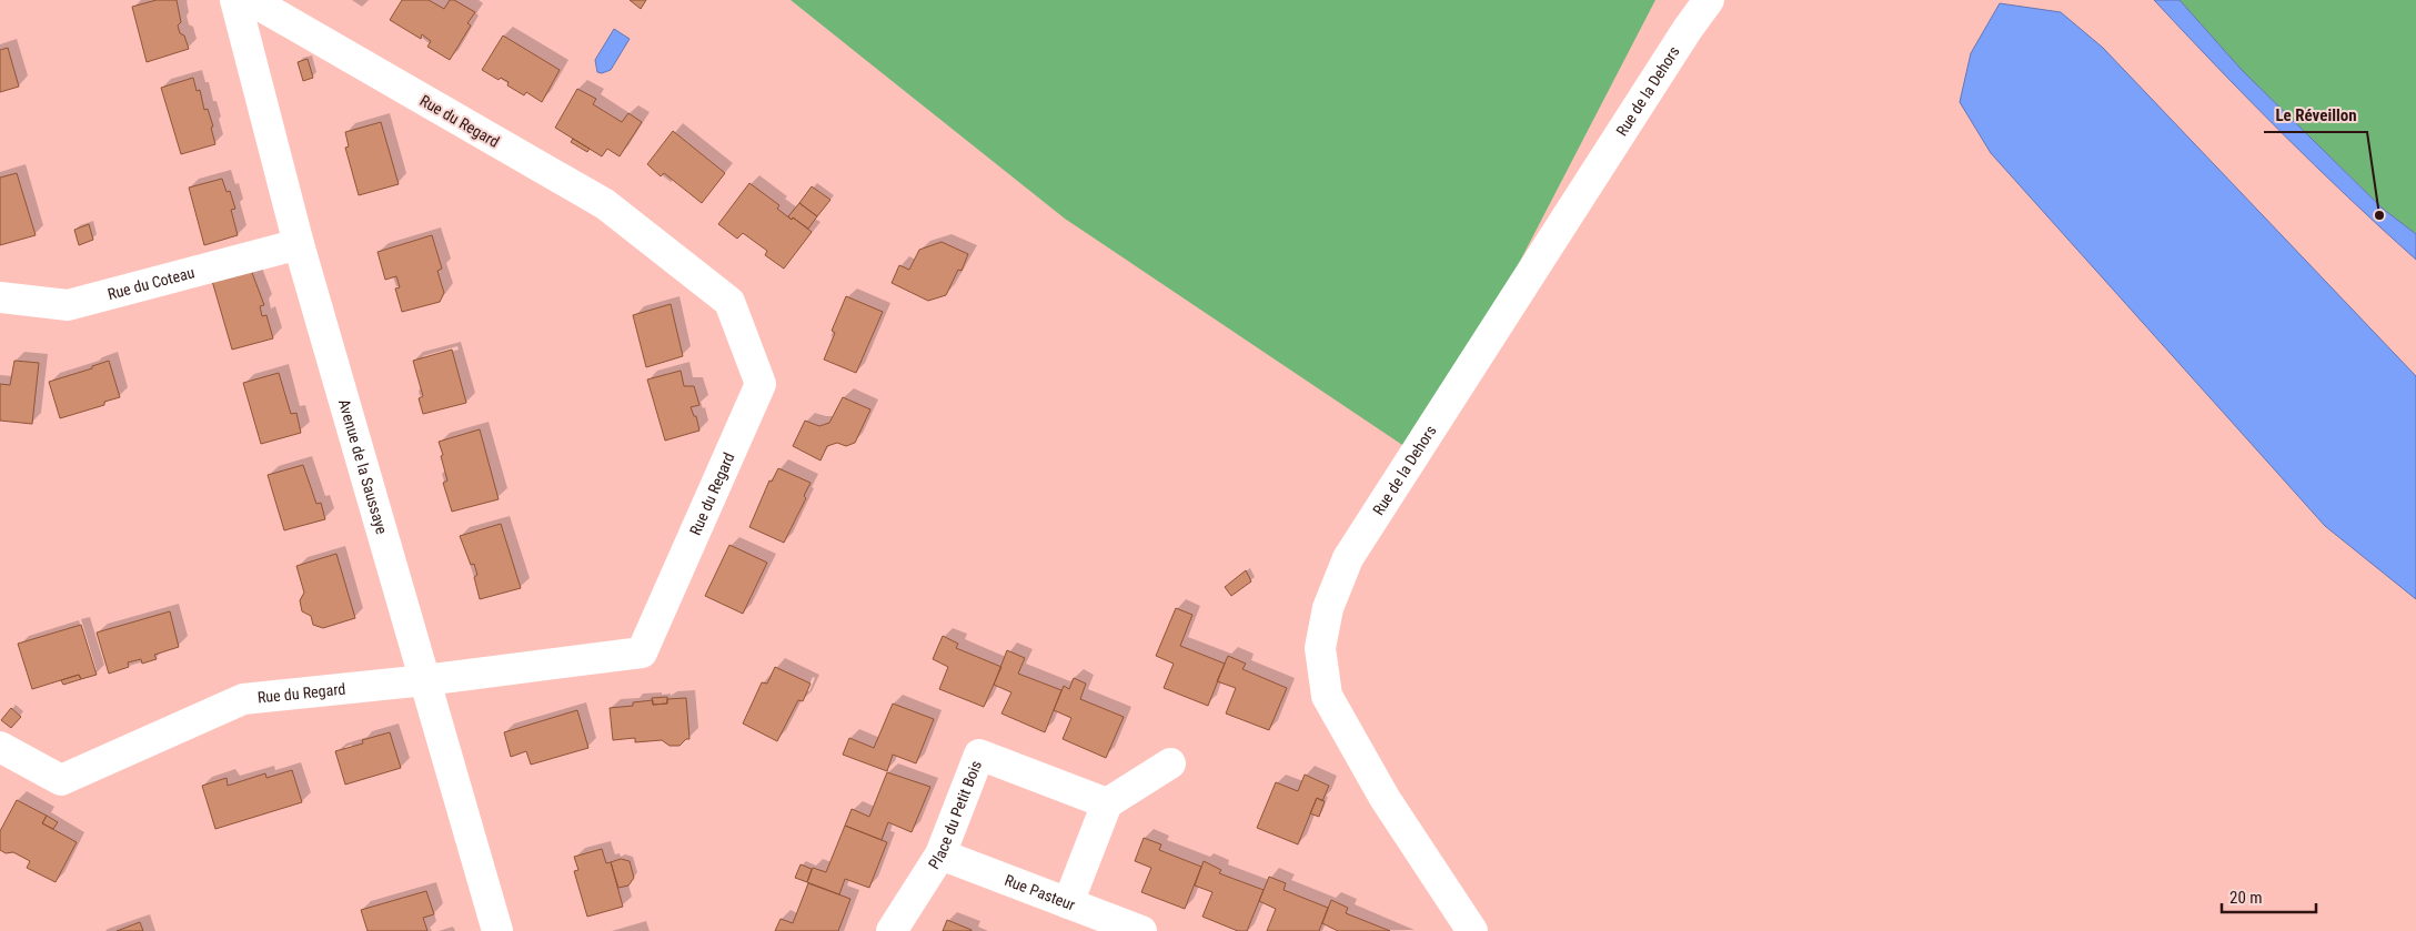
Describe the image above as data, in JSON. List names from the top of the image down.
{
  "streets": {
    "street": [
      "Rue de la Dehors",
      "Rue du Regard",
      "Rue du Coteau",
      "Avenue de la Saussaye",
      "Place du Petit Bois",
      "Rue Pasteur"
    ]
  },
  "crossings": [
    ["Rue du Regard", "Avenue de la Saussaye"],
    ["Rue du Coteau", "Avenue de la Saussaye"],
    ["Place du Petit Bois", "Rue Pasteur"]
  ],
  "places": ["Le Réveillon"],
  "scale_bar": "20 m"
}
